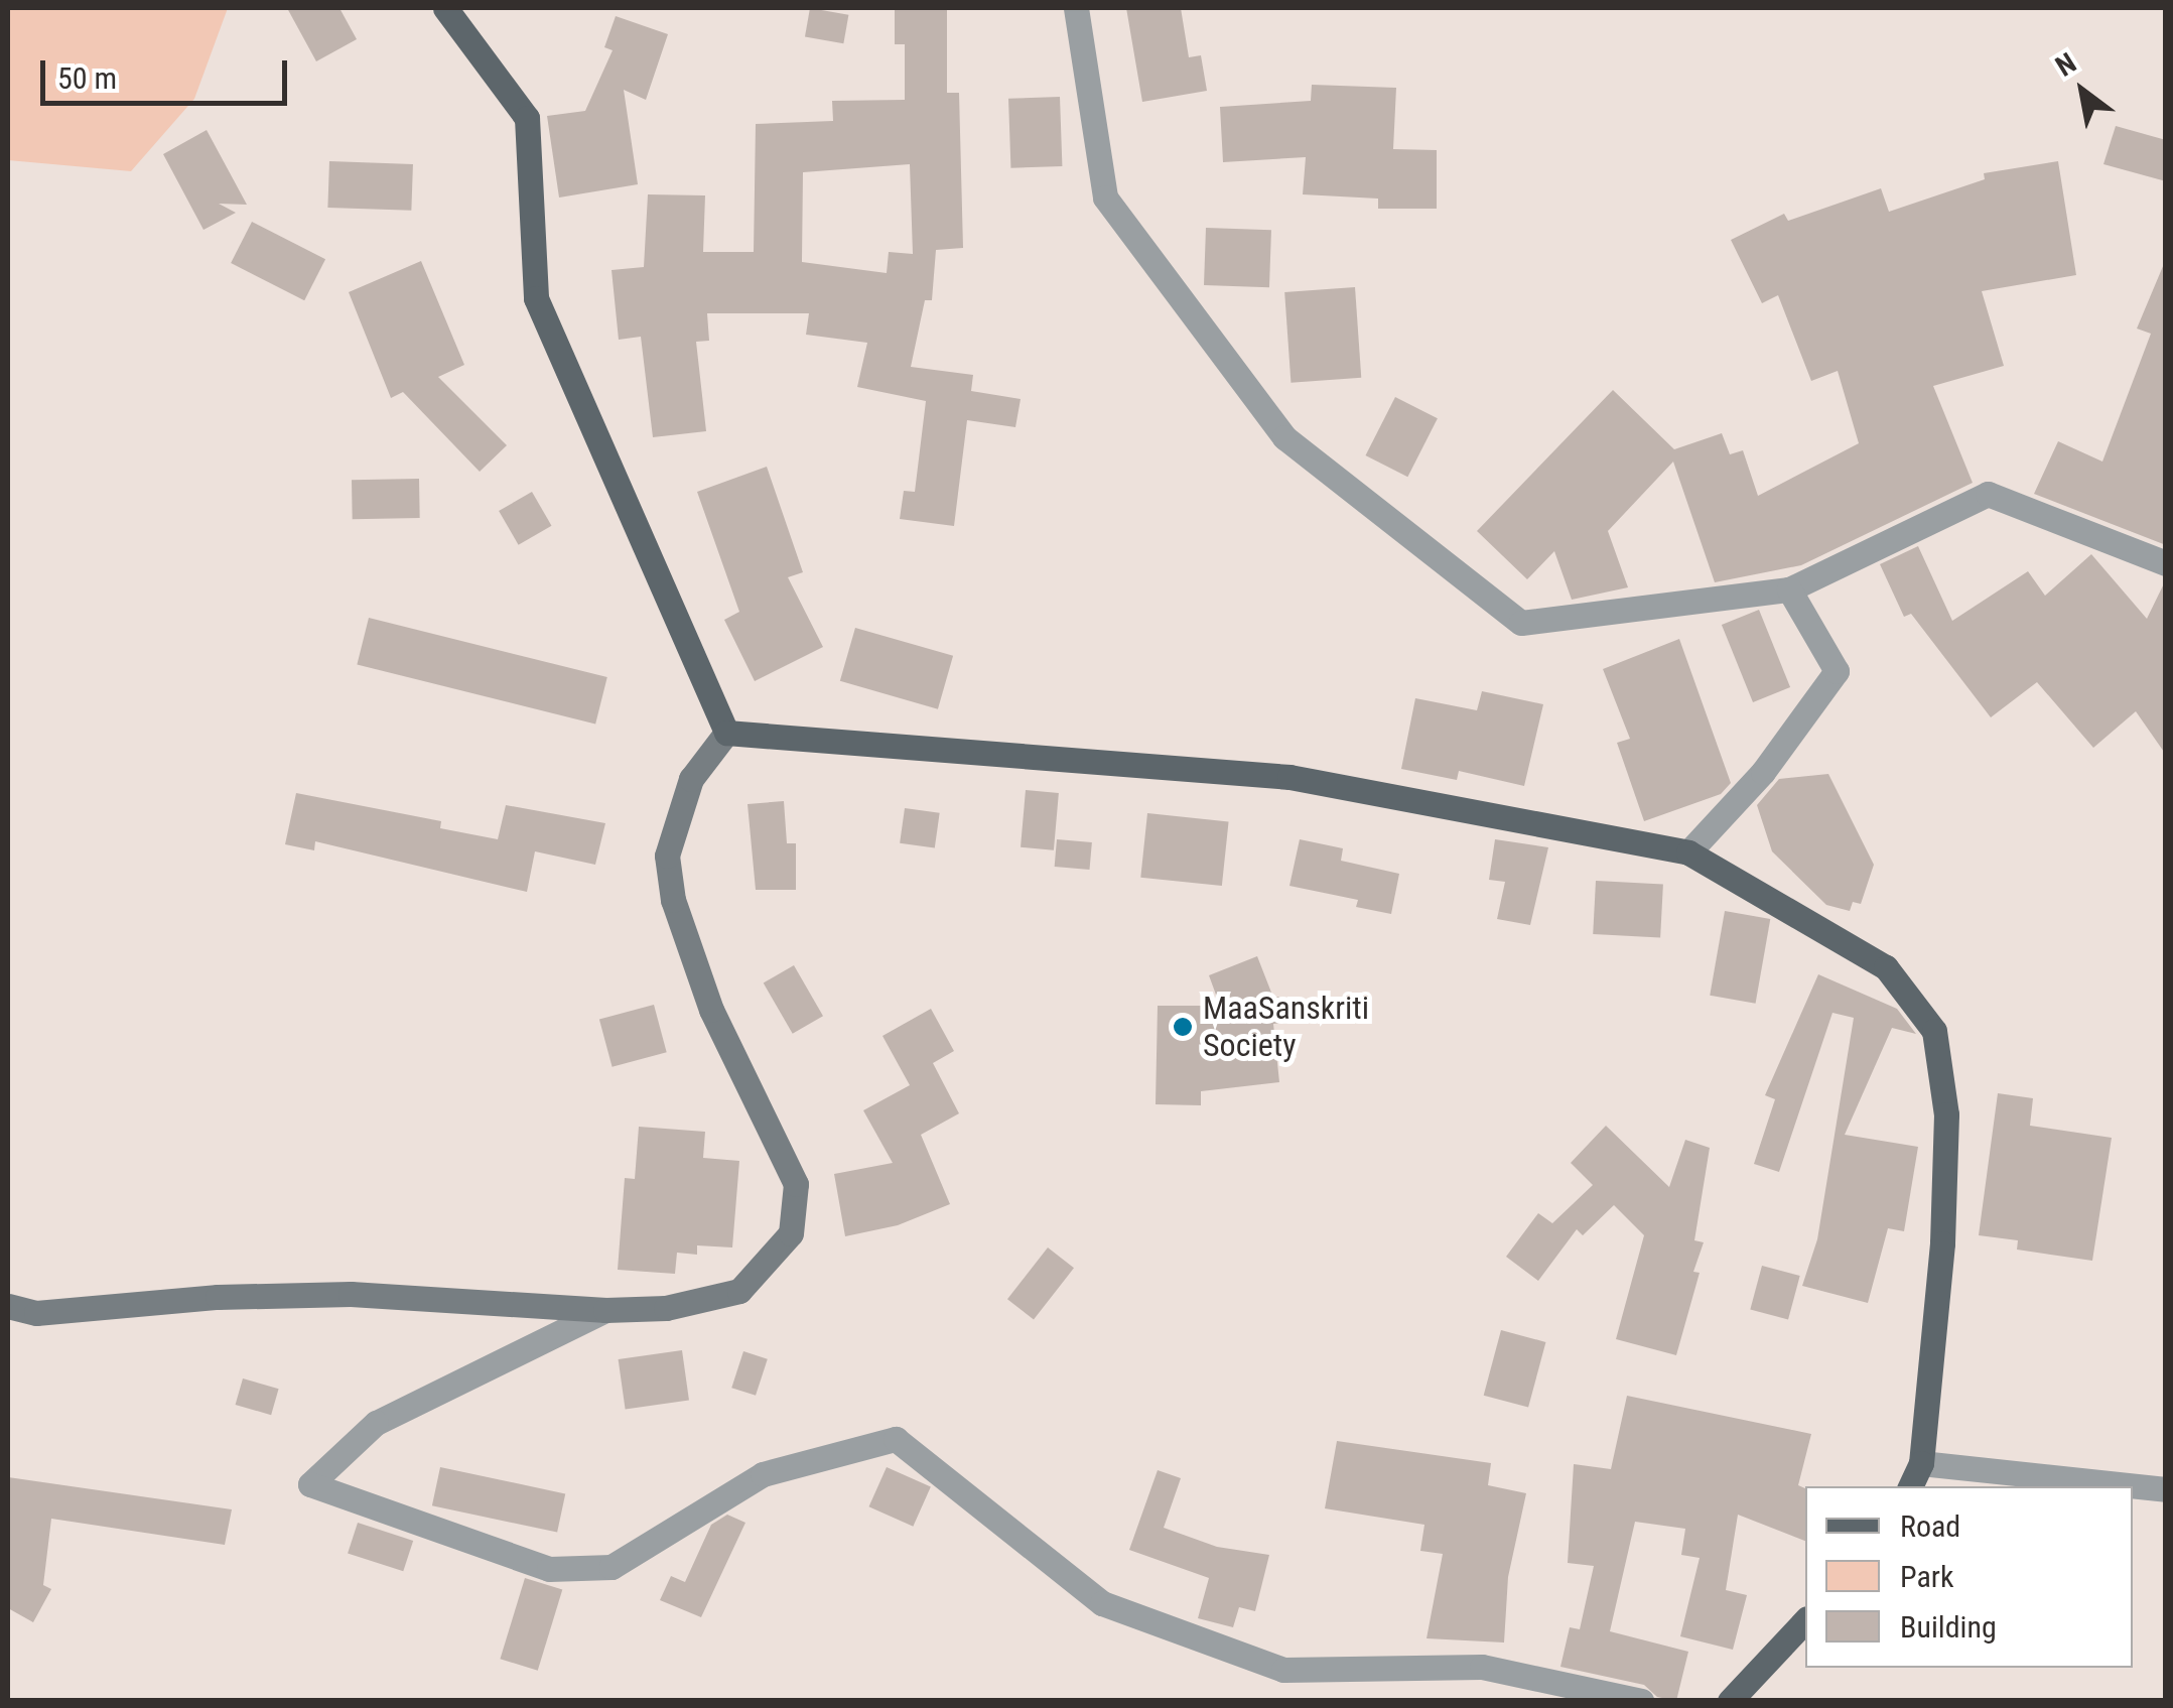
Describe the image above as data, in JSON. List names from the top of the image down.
{
  "places": ["MaaSanskriti Society"],
  "legend": ["Road", "Park", "Building"],
  "scale_bar": "50 m",
  "north": "top left"
}
